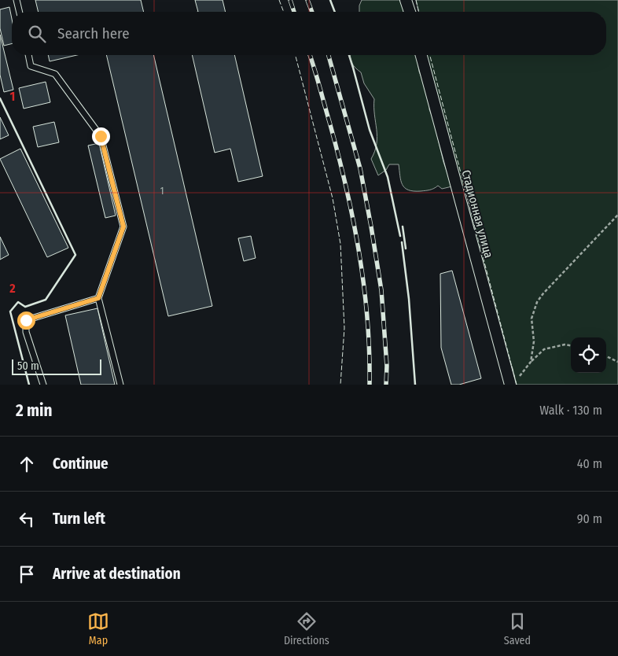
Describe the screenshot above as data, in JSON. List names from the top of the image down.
{
  "streets": {
    "street": ["Стадионная улица"]
  },
  "house_numbers": ["1"],
  "scale_bar": "50 m",
  "page": {
    "search": "Search here",
    "scale": "50 m",
    "heading": ["2 min", "Walk · 130 m"],
    "list": [
      ["Continue", "40 m"],
      ["Turn left", "90 m"],
      "Arrive at destination"
    ],
    "nav": ["Map", "Directions", "Saved"]
  },
  "grid": {
    "rows": ["1", "2"]
  }
}
